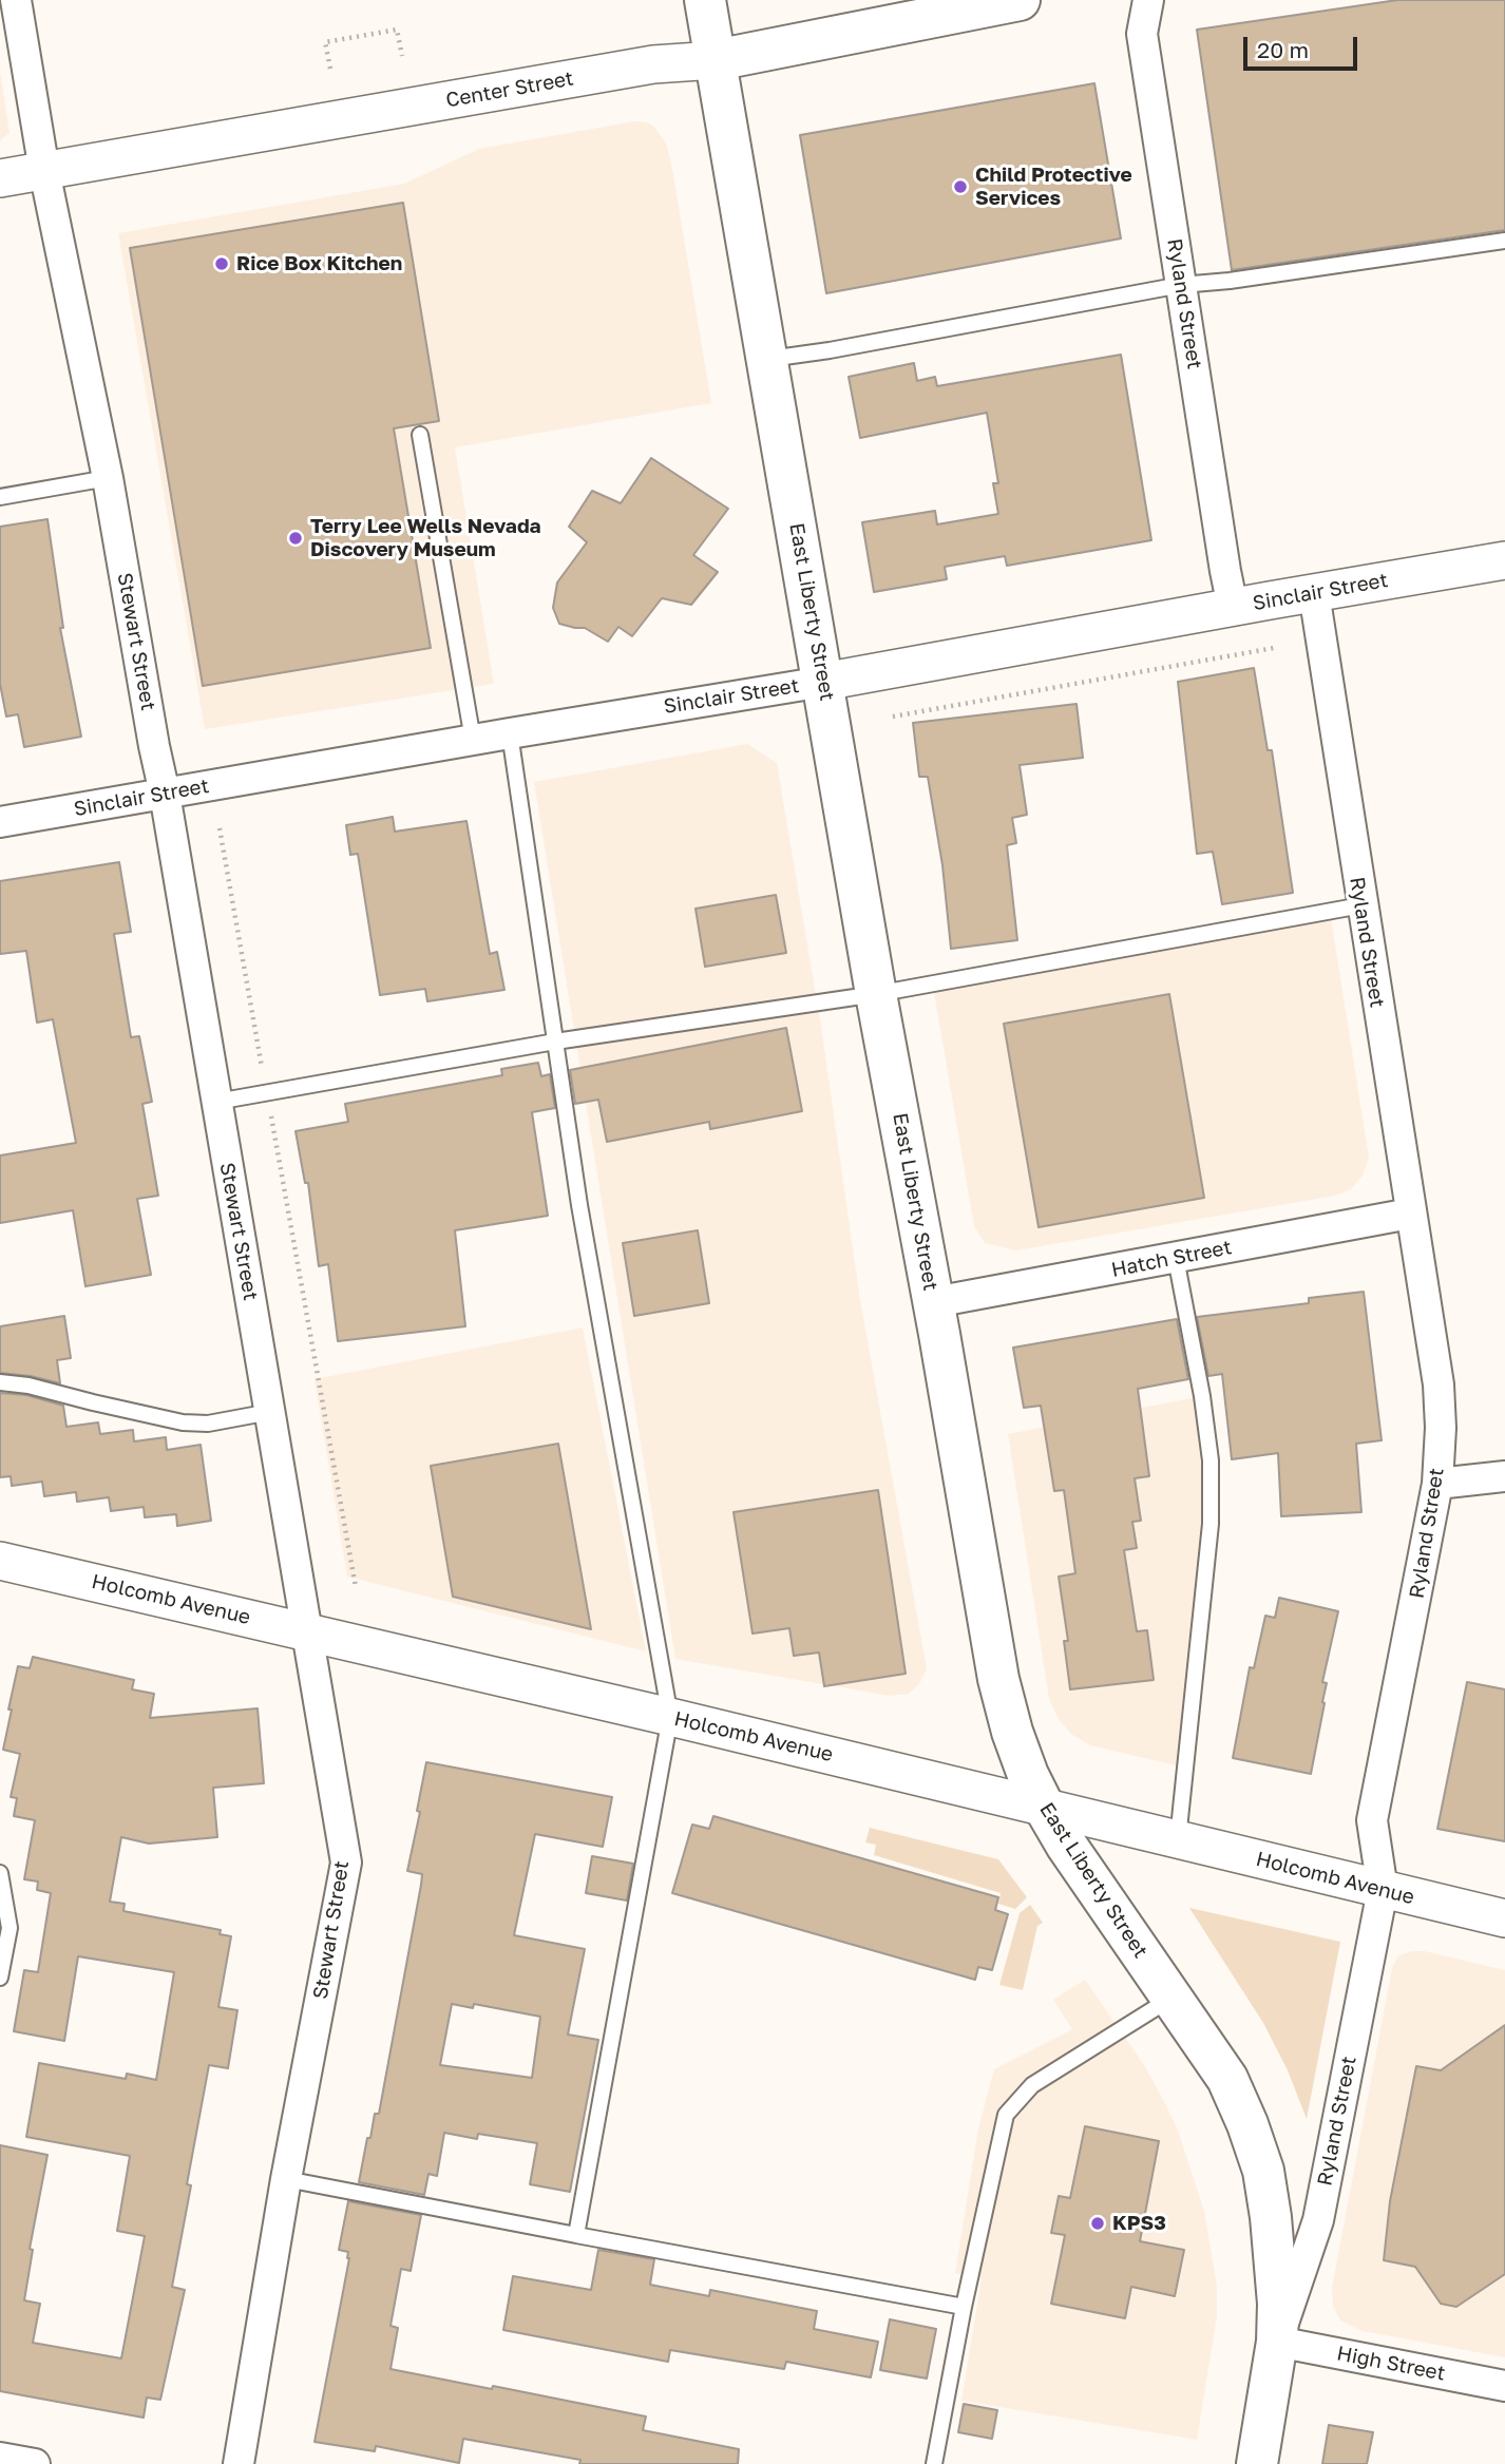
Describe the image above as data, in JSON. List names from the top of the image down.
{
  "streets": {
    "main road": ["Center Street", "Ryland Street", "East Liberty Street"],
    "street": [
      "Sinclair Street",
      "Stewart Street",
      "Hatch Street",
      "Holcomb Avenue",
      "High Street"
    ]
  },
  "crossings": [
    ["Center Street", "East Liberty Street"],
    ["Center Street", "Stewart Street"],
    ["Ryland Street", "Sinclair Street"],
    ["Ryland Street", "East Liberty Street"],
    ["Ryland Street", "Hatch Street"],
    ["Ryland Street", "Holcomb Avenue"],
    ["Ryland Street", "High Street"],
    ["Sinclair Street", "East Liberty Street"],
    ["Sinclair Street", "Stewart Street"],
    ["East Liberty Street", "Hatch Street"],
    ["East Liberty Street", "Holcomb Avenue"],
    ["East Liberty Street", "High Street"],
    ["Stewart Street", "Holcomb Avenue"]
  ],
  "places": [
    "Child Protective Services",
    "Rice Box Kitchen",
    "Terry Lee Wells Nevada Discovery Museum",
    "KPS3"
  ],
  "scale_bar": "20 m"
}
